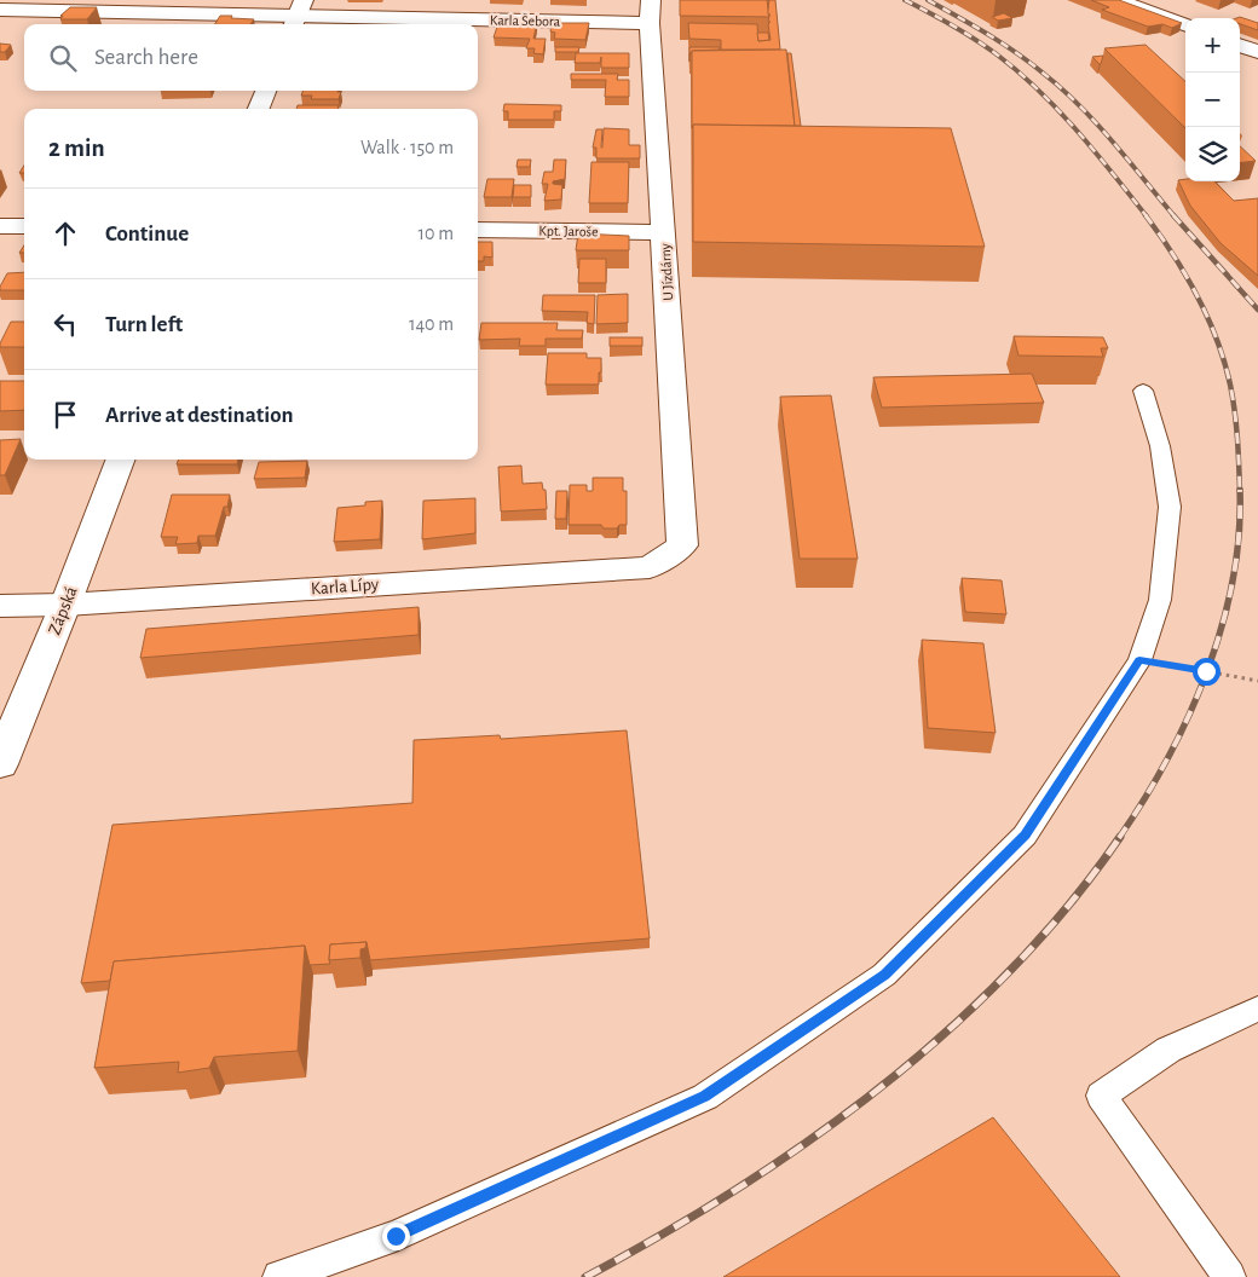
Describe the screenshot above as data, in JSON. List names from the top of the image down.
{
  "streets": {
    "street": [
      "Karla Šebora",
      "Kpt. Jaroše",
      "U Jízdárny",
      "Karla Lípy",
      "Zápská"
    ]
  },
  "crossings": [
    ["Karla Šebora", "U Jízdárny"],
    ["Kpt. Jaroše", "U Jízdárny"],
    ["U Jízdárny", "Karla Lípy"],
    ["Karla Lípy", "Zápská"]
  ],
  "page": {
    "map_buttons": ["+", "−"],
    "search": "Search here",
    "heading": ["2 min", "Walk · 150 m"],
    "list": [
      ["Continue", "10 m"],
      ["Turn left", "140 m"],
      "Arrive at destination"
    ]
  }
}
